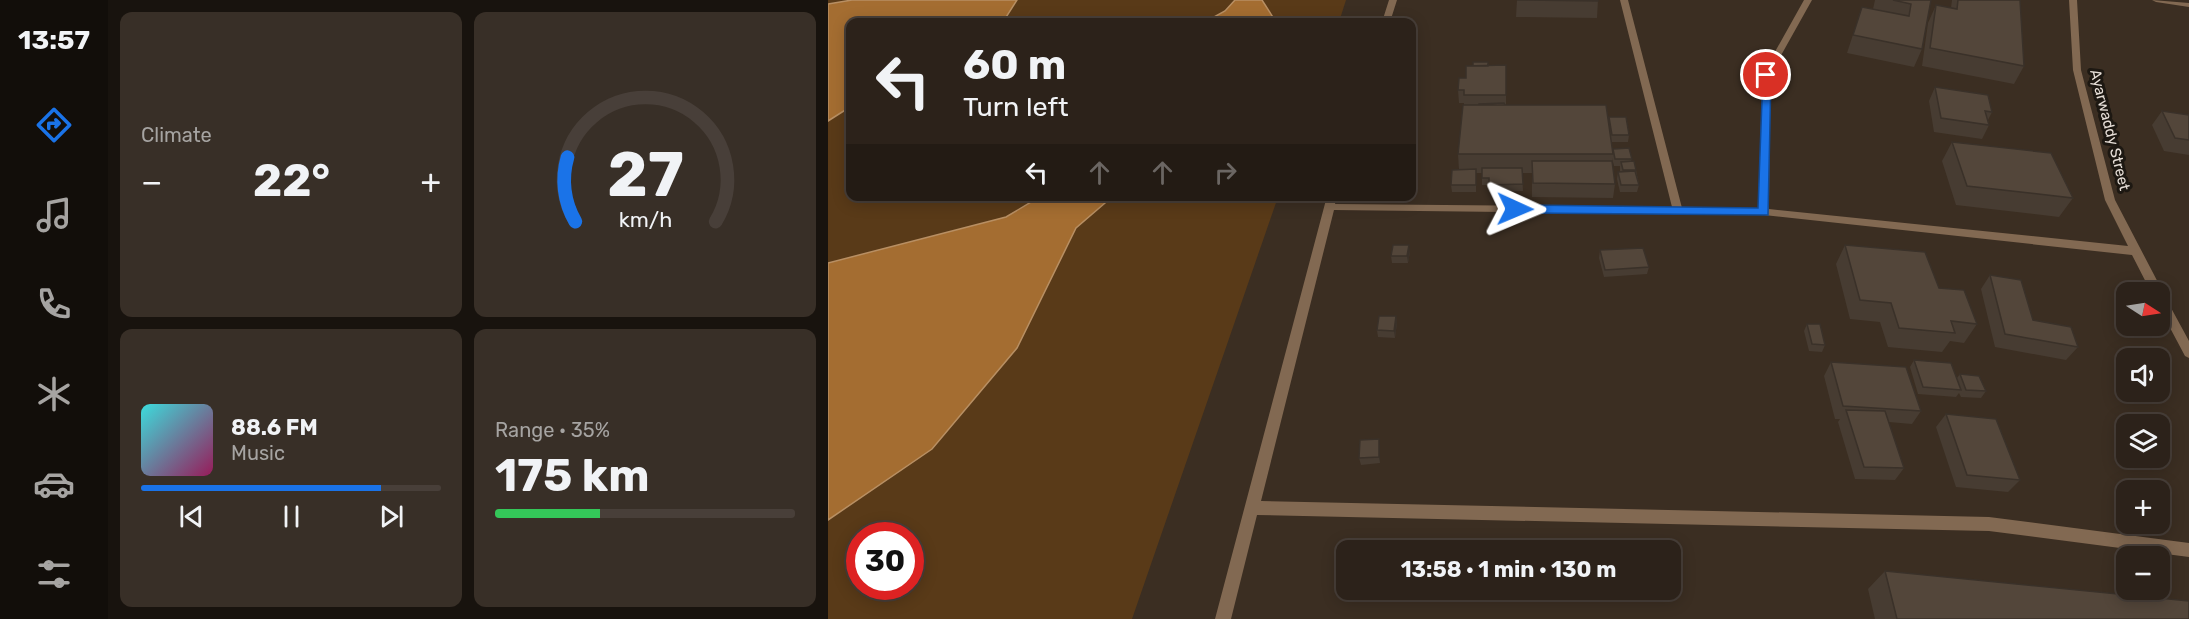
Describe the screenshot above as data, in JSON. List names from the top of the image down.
{
  "streets": {
    "street": ["Ayarwaddy Street"]
  },
  "north": "right",
  "page": {
    "tabs": "13:57",
    "tile": [
      "Climate",
      ["Range · 35%", "175 km"]
    ],
    "turn": ["60 m", "Turn left"],
    "heat": ["−", "22°", "+"],
    "map_buttons": ["+", "−"],
    "song": ["88.6 FM", "Music"],
    "limit": "30",
    "trip": "13:58 · 1 min · 130 m",
    "gauge": ["27", "km/h"]
  }
}
